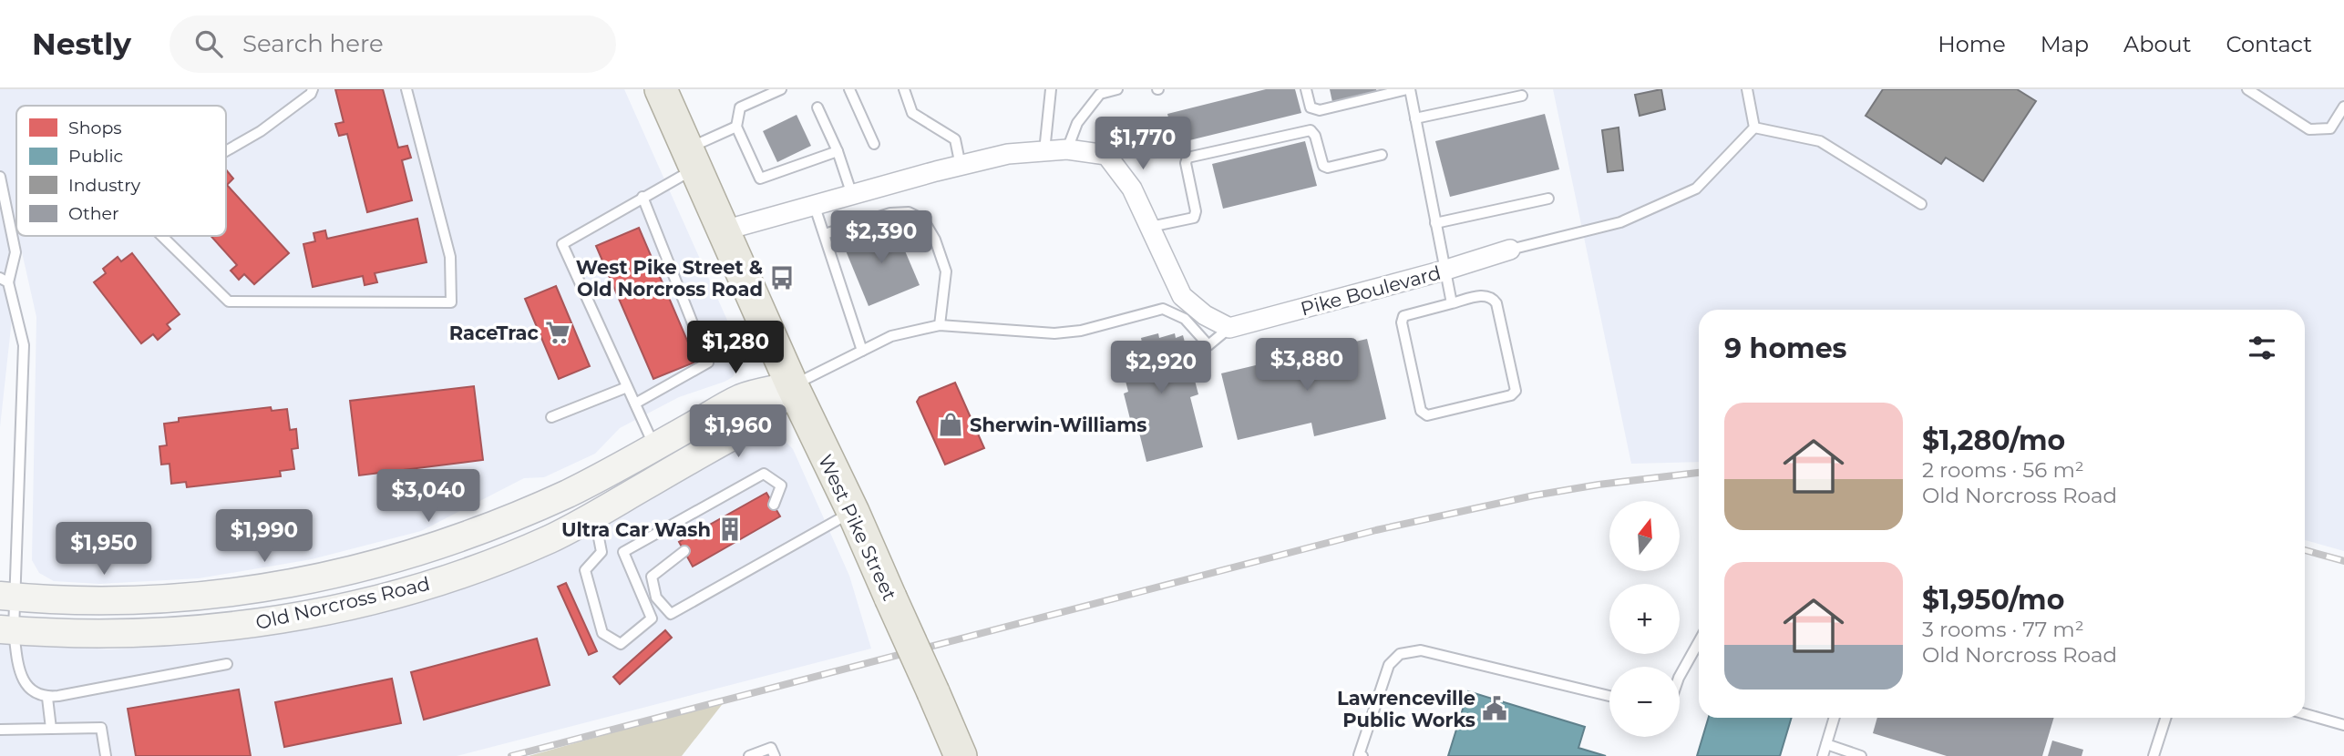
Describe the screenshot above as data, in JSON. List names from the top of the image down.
{
  "streets": {
    "main road": ["West Pike Street", "Old Norcross Road"],
    "street": ["Pike Boulevard"]
  },
  "crossings": [
    ["West Pike Street", "Old Norcross Road"]
  ],
  "places": {
    "bus stop": ["West Pike Street & Old Norcross Road"],
    "supermarket": ["RaceTrac"],
    "shop": ["Sherwin-Williams"],
    "building": ["Ultra Car Wash"],
    "public building": ["Lawrenceville Public Works"]
  },
  "legend": [
    "Shops",
    "Public",
    "Industry",
    "Other"
  ],
  "north": "top",
  "page": {
    "header": "Nestly",
    "search": "Search here",
    "nav": [
      "Home",
      "Map",
      "About",
      "Contact"
    ],
    "price": [
      "$1,770",
      "$2,390",
      "$1,280",
      "$3,880",
      "$2,920",
      "$1,960",
      "$3,040",
      "$1,990",
      "$1,950"
    ],
    "heading": "9 homes",
    "list": [
      {
        "name": "$1,280/mo",
        "note": "2 rooms · 56 m² · Old Norcross Road"
      },
      {
        "name": "$1,950/mo",
        "note": "3 rooms · 77 m² · Old Norcross Road"
      }
    ],
    "map_buttons": ["+", "−"]
  }
}
